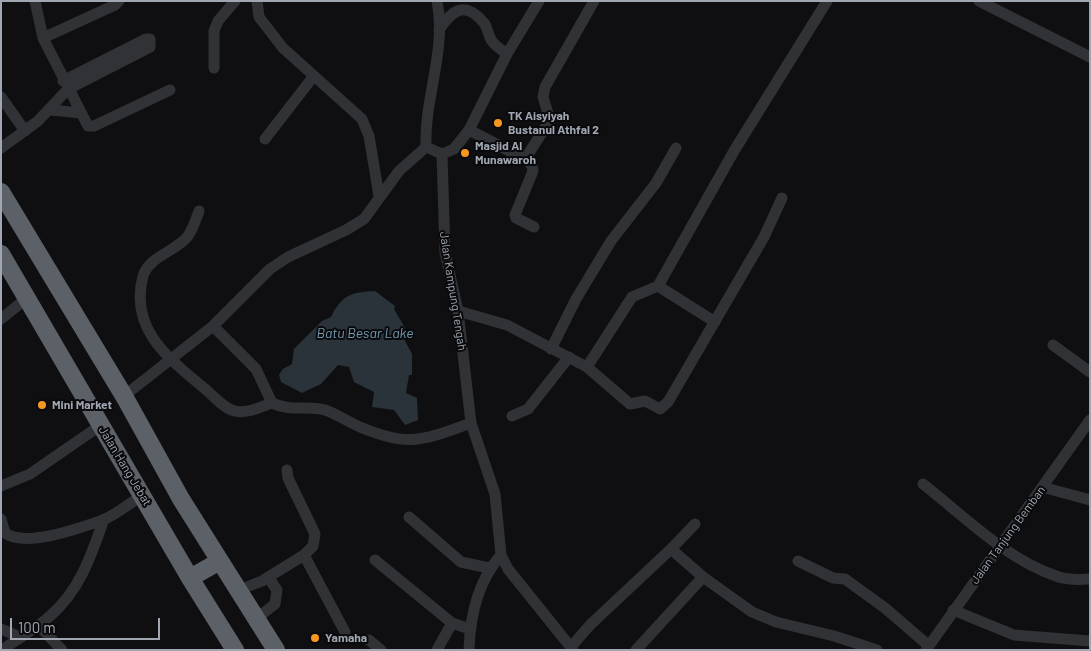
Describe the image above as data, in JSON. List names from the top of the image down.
{
  "streets": {
    "highway": ["Jalan Hang Jebat"],
    "street": ["Jalan Kampung Tengah", "Jalan Tanjung Bemban"]
  },
  "water": ["Batu Besar Lake"],
  "places": [
    "TK Aisyiyah Bustanul Athfal 2",
    "Masjid Al Munawaroh",
    "Mini Market",
    "Yamaha"
  ],
  "scale_bar": "100 m"
}
